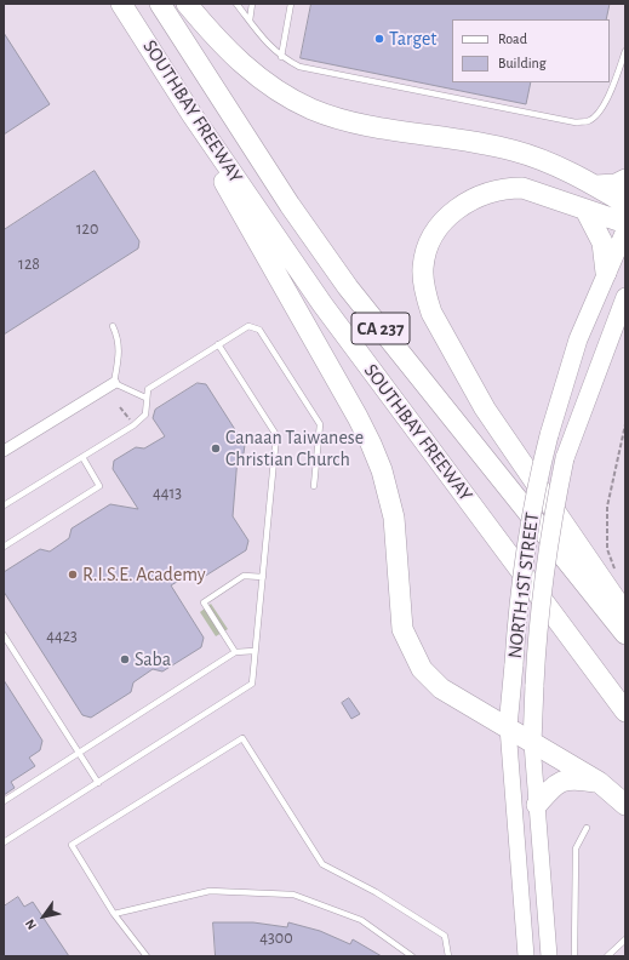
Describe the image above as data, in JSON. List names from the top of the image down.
{
  "streets": {
    "highway": ["SOUTHBAY FREEWAY", "CA 237"],
    "main road": ["NORTH 1ST STREET"]
  },
  "places": [
    "Target",
    "Canaan Taiwanese Christian Church",
    "R.I.S.E. Academy",
    "Saba"
  ],
  "house_numbers": [
    "120",
    "128",
    "4413",
    "4423",
    "4300"
  ],
  "legend": ["Road", "Building"],
  "north": "bottom left"
}
